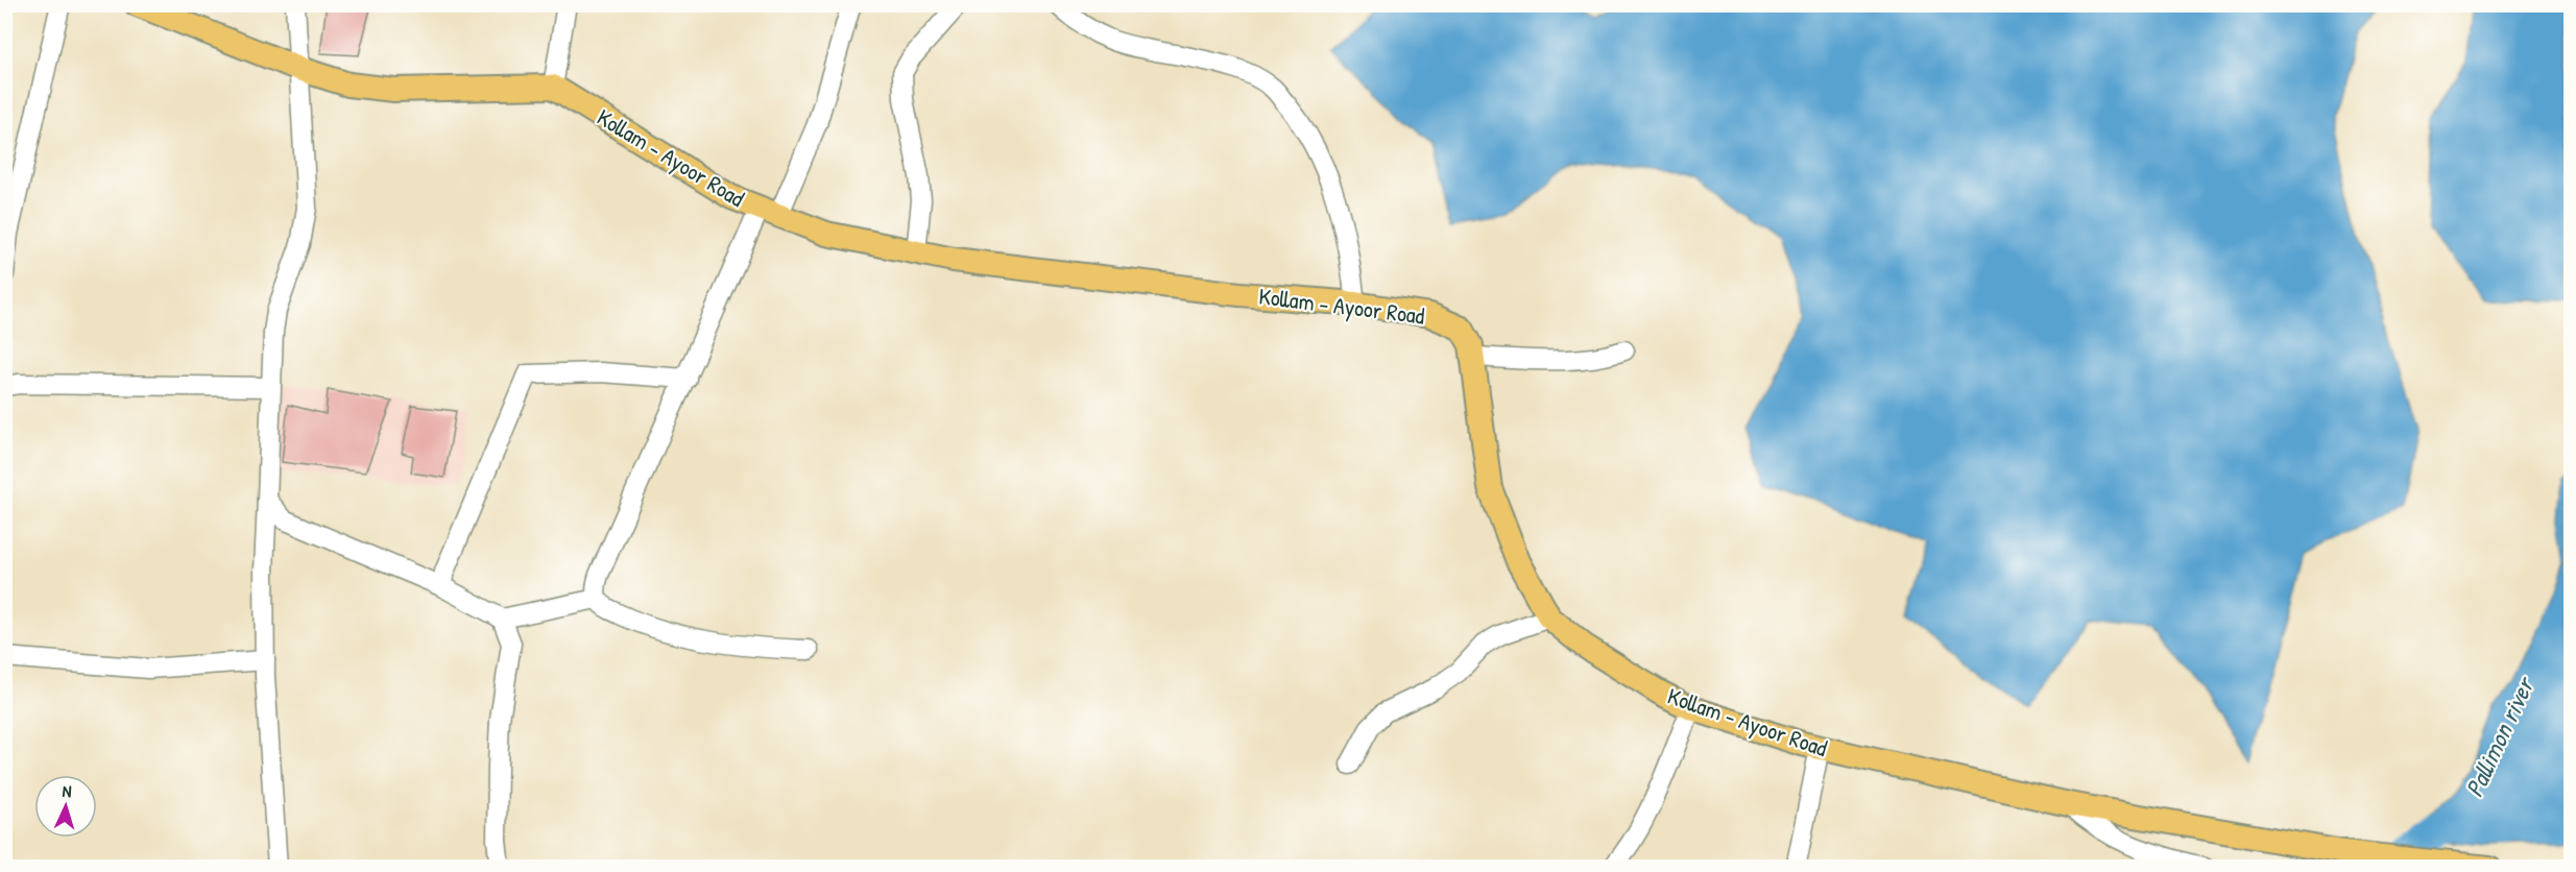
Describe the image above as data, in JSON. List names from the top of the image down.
{
  "streets": {
    "main road": ["Kollam - Ayoor Road"]
  },
  "water": ["Pallimon river"],
  "north": "top"
}
